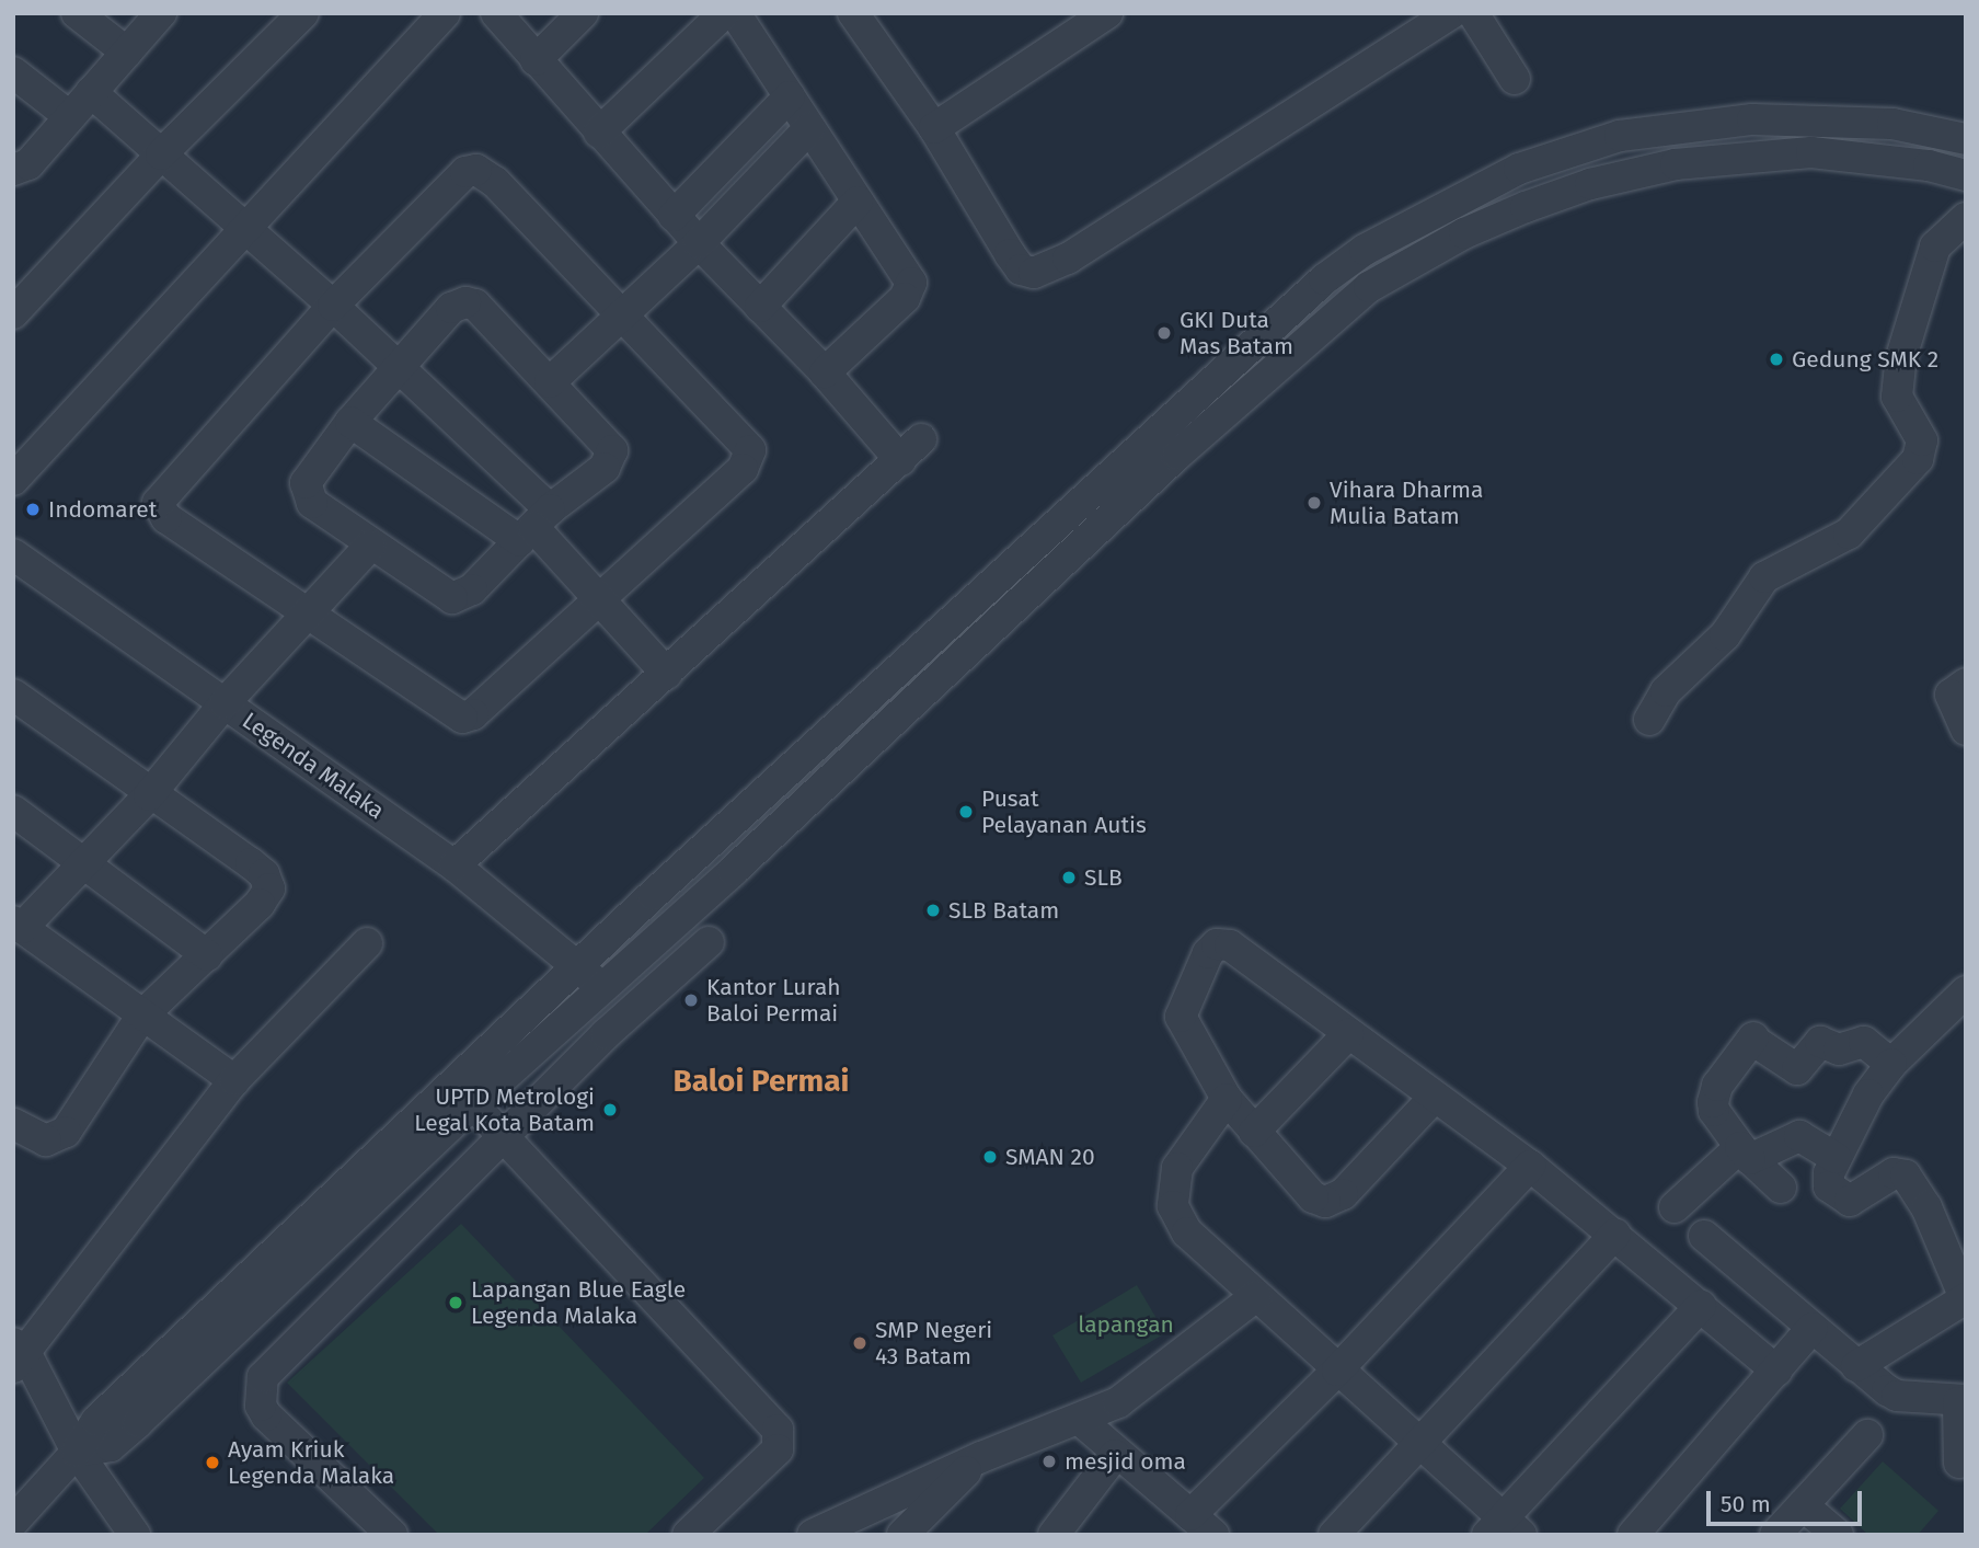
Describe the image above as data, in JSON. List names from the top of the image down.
{
  "streets": {
    "street": ["Legenda Malaka"]
  },
  "districts": ["Baloi Permai"],
  "parks": ["lapangan"],
  "places": [
    "GKI Duta Mas Batam",
    "Gedung SMK 2",
    "Vihara Dharma Mulia Batam",
    "Indomaret",
    "Pusat Pelayanan Autis",
    "SLB",
    "SLB Batam",
    "Kantor Lurah Baloi Permai",
    "UPTD Metrologi Legal Kota Batam",
    "SMAN 20",
    "Lapangan Blue Eagle Legenda Malaka",
    "SMP Negeri 43 Batam",
    "mesjid oma",
    "Ayam Kriuk Legenda Malaka"
  ],
  "scale_bar": "50 m"
}
